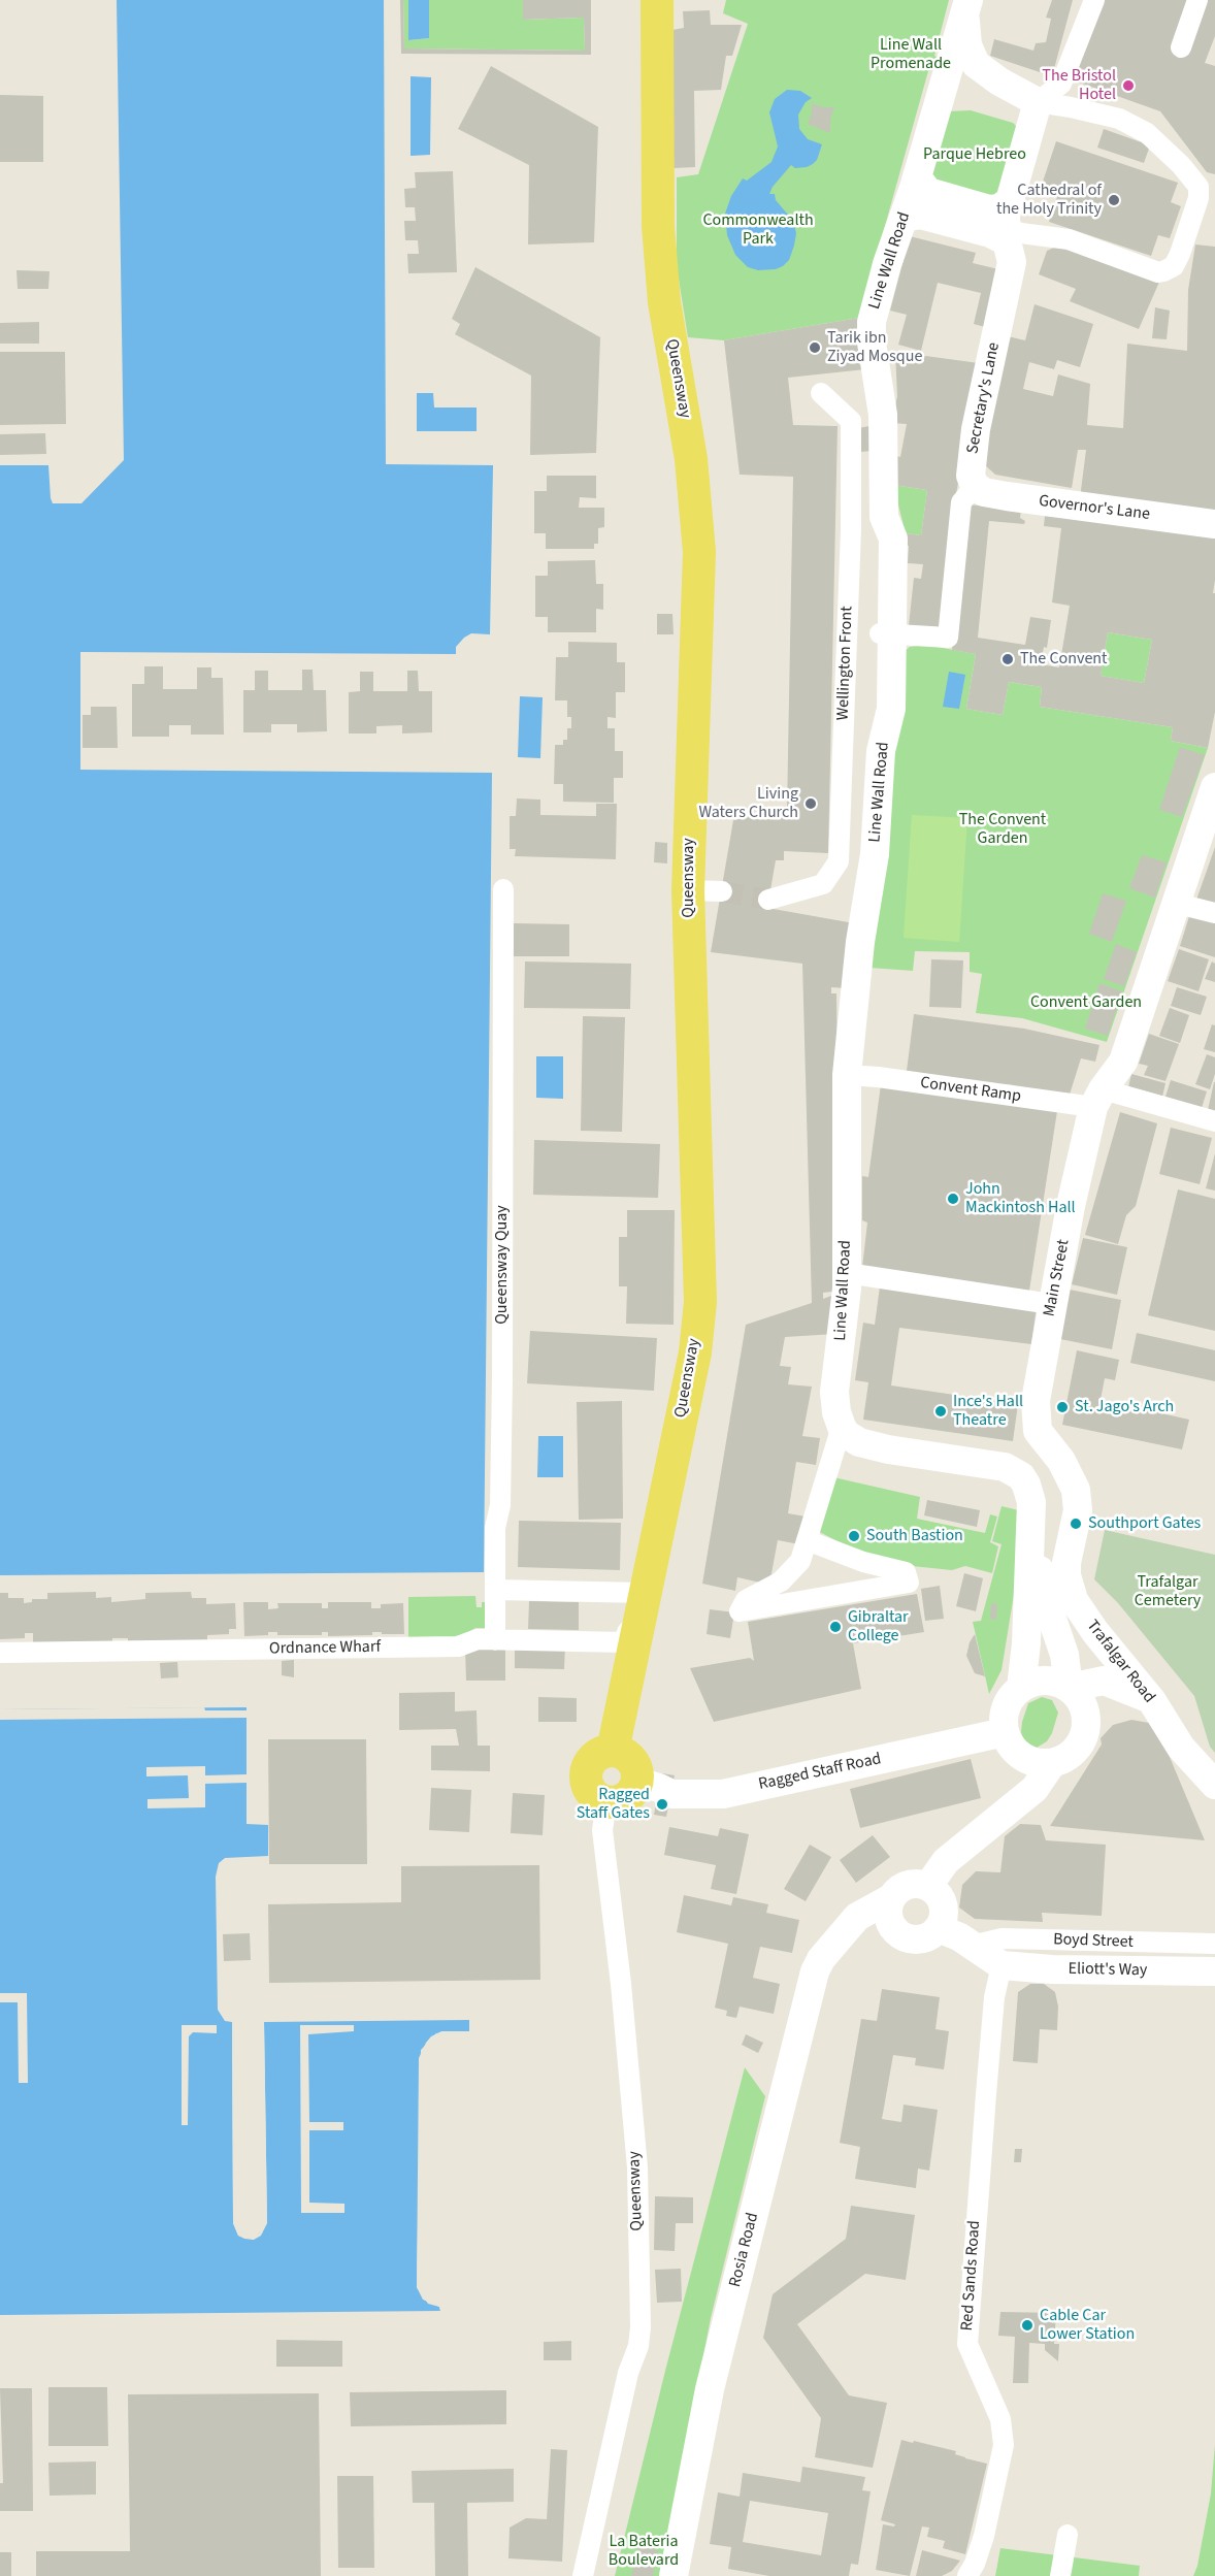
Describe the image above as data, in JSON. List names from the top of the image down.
{
  "streets": {
    "main road": ["Queensway"],
    "street": [
      "Line Wall Road",
      "Secretary's Lane",
      "Governor's Lane",
      "Wellington Front",
      "Convent Ramp",
      "Queensway Quay",
      "Main Street",
      "Ordnance Wharf",
      "Trafalgar Road",
      "Ragged Staff Road",
      "Boyd Street",
      "Eliott's Way",
      "Rosia Road",
      "Red Sands Road"
    ]
  },
  "crossings": [
    ["Line Wall Road", "Convent Ramp"],
    ["Queensway", "Ordnance Wharf"],
    ["Queensway", "Ragged Staff Road"],
    ["Secretary's Lane", "Governor's Lane"],
    ["Convent Ramp", "Main Street"],
    ["Queensway Quay", "Ordnance Wharf"],
    ["Main Street", "Trafalgar Road"],
    ["Main Street", "Ragged Staff Road"],
    ["Eliott's Way", "Red Sands Road"]
  ],
  "parks": [
    "Line Wall Promenade",
    "Parque Hebreo",
    "Commonwealth Park",
    "The Convent Garden",
    "Convent Garden",
    "Trafalgar Cemetery",
    "La Bateria Boulevard"
  ],
  "places": [
    "The Bristol Hotel",
    "Cathedral of the Holy Trinity",
    "Tarik ibn Ziyad Mosque",
    "The Convent",
    "Living Waters Church",
    "John Mackintosh Hall",
    "St. Jago's Arch",
    "Ince's Hall Theatre",
    "Southport Gates",
    "South Bastion",
    "Gibraltar College",
    "Ragged Staff Gates",
    "Cable Car Lower Station"
  ]
}
